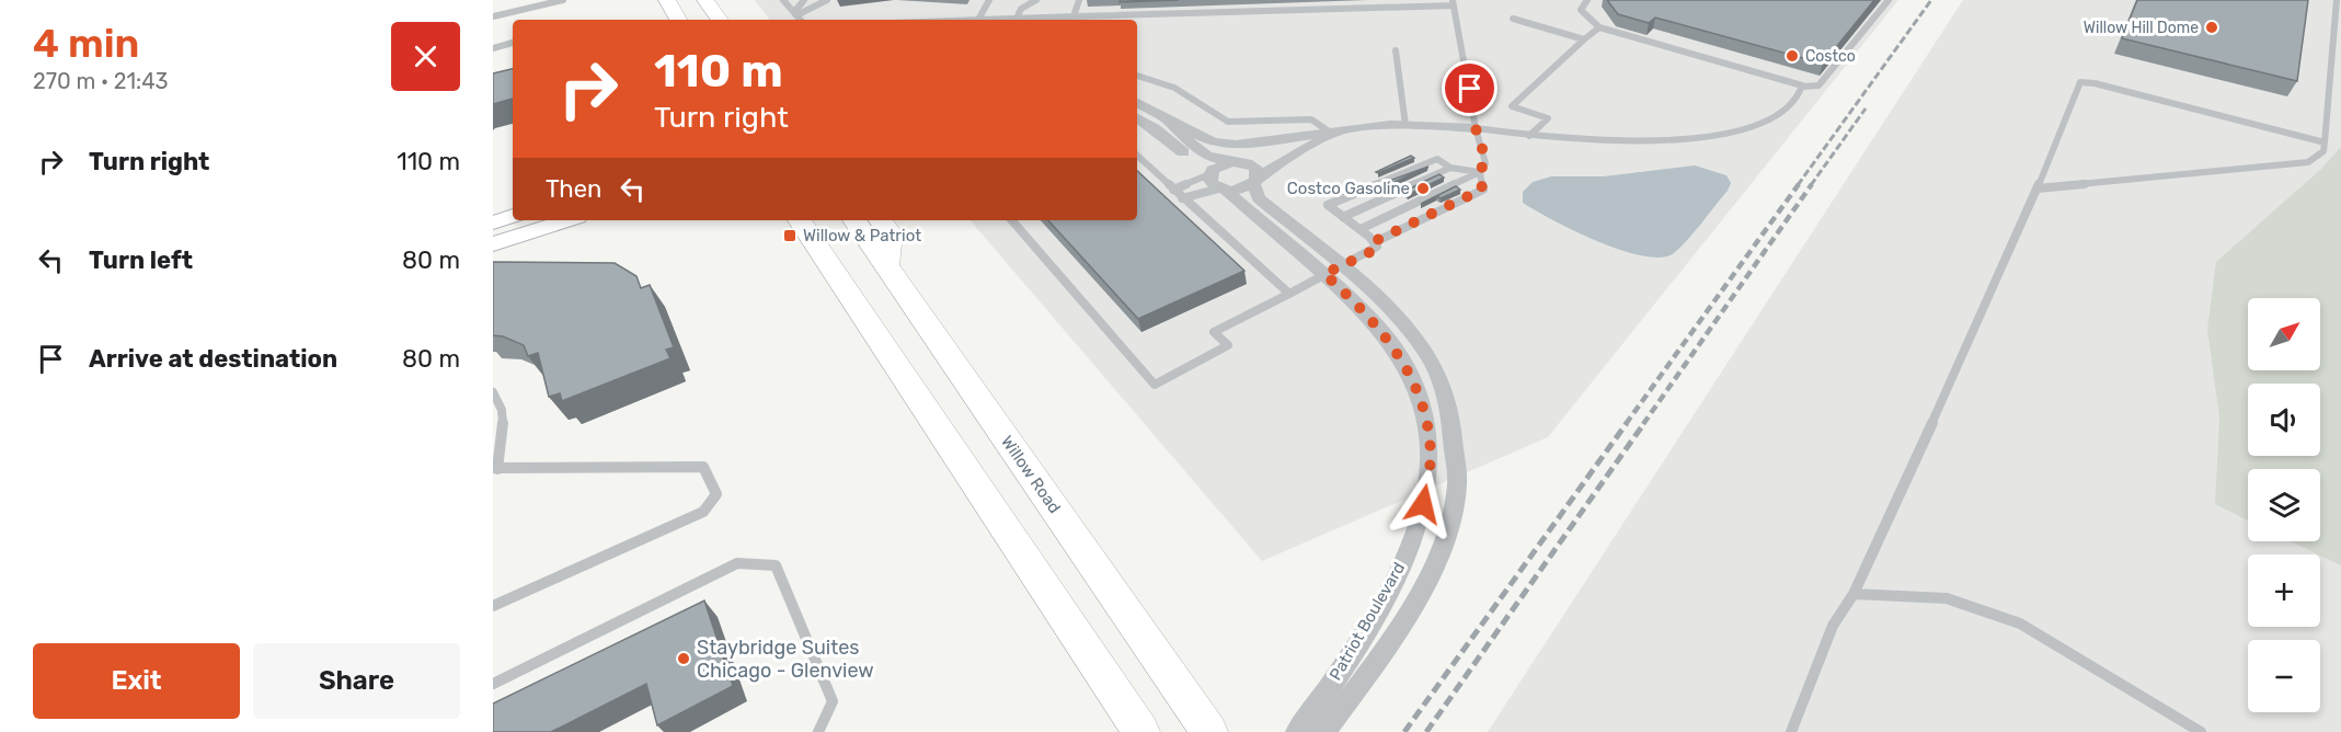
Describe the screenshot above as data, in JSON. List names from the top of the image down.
{
  "streets": {
    "main road": ["Willow Road"],
    "street": ["Patriot Boulevard"]
  },
  "places": {
    "other": [
      "Willow Hill Dome",
      "Costco",
      "Costco Gasoline",
      "Staybridge Suites Chicago - Glenview"
    ],
    "transit": ["Willow & Patriot"]
  },
  "north": "top right",
  "page": {
    "heading": ["4 min", "270 m · 21:43"],
    "turn": ["110 m", "Turn right"],
    "list": [
      {
        "name": "Turn right",
        "value": "110 m"
      },
      {
        "name": "Turn left",
        "value": "80 m"
      },
      {
        "name": "Arrive at destination",
        "value": "80 m"
      }
    ],
    "then": "Then",
    "map_buttons": ["+", "−"],
    "buttons": ["Exit", "Share"]
  }
}
